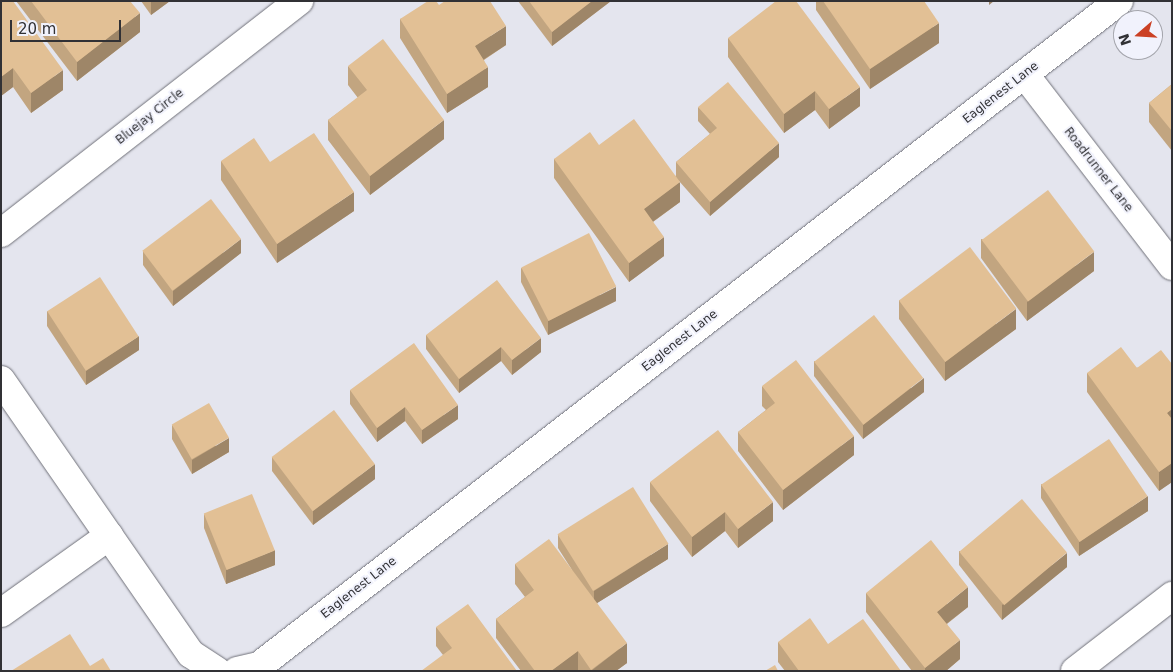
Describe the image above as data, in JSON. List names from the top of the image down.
{
  "streets": {
    "street": ["Eaglenest Lane", "Bluejay Circle", "Roadrunner Lane"]
  },
  "crossings": [
    ["Eaglenest Lane", "Roadrunner Lane"]
  ],
  "scale_bar": "20 m",
  "north": "left"
}
